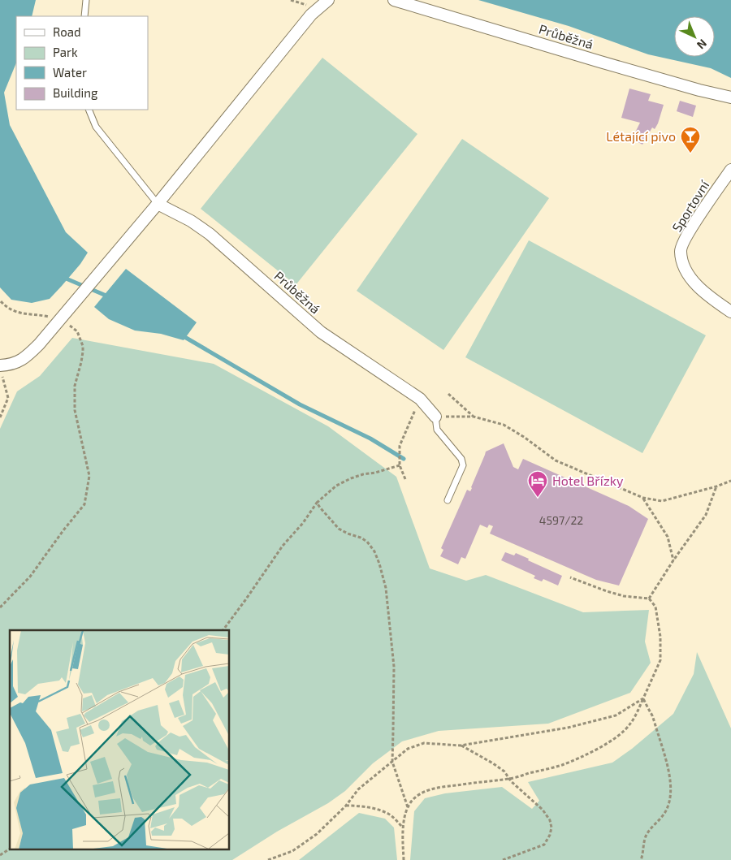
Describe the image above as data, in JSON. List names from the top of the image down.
{
  "streets": {
    "street": ["Průběžná", "Sportovní"]
  },
  "places": {
    "bar": ["Létající pivo"],
    "hotel": ["Hotel Břízky"]
  },
  "house_numbers": ["4597/22"],
  "legend": [
    "Road",
    "Park",
    "Water",
    "Building"
  ],
  "north": "bottom right"
}
